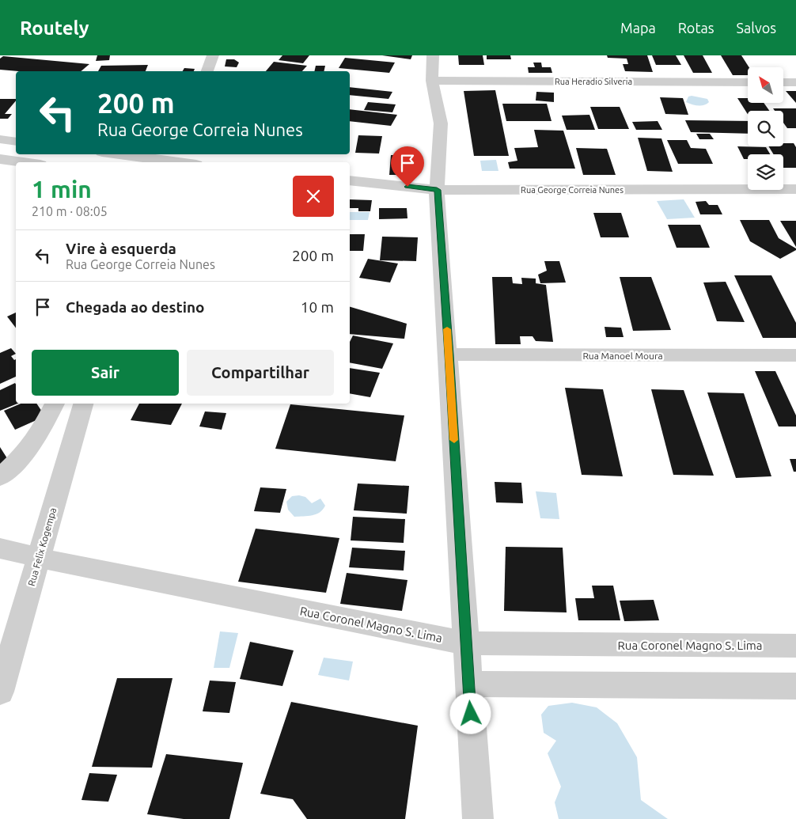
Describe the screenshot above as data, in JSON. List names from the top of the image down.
{
  "streets": {
    "street": [
      "Rua Heradio Silveria",
      "Rua George Correia Nunes",
      "Rua Manoel Moura",
      "Rua Felix Kogempa",
      "Rua Coronel Magno S. Lima"
    ]
  },
  "crossings": [
    ["Rua Felix Kogempa", "Rua Coronel Magno S. Lima"]
  ],
  "north": "top left",
  "page": {
    "header": "Routely",
    "nav": ["Mapa", "Rotas", "Salvos"],
    "turn": ["200 m", "Rua George Correia Nunes"],
    "heading": ["1 min", "210 m · 08:05"],
    "list": [
      {
        "name": "Vire à esquerda",
        "note": "Rua George Correia Nunes",
        "value": "200 m"
      },
      {
        "name": "Chegada ao destino",
        "value": "10 m"
      }
    ],
    "buttons": ["Sair", "Compartilhar"]
  }
}
